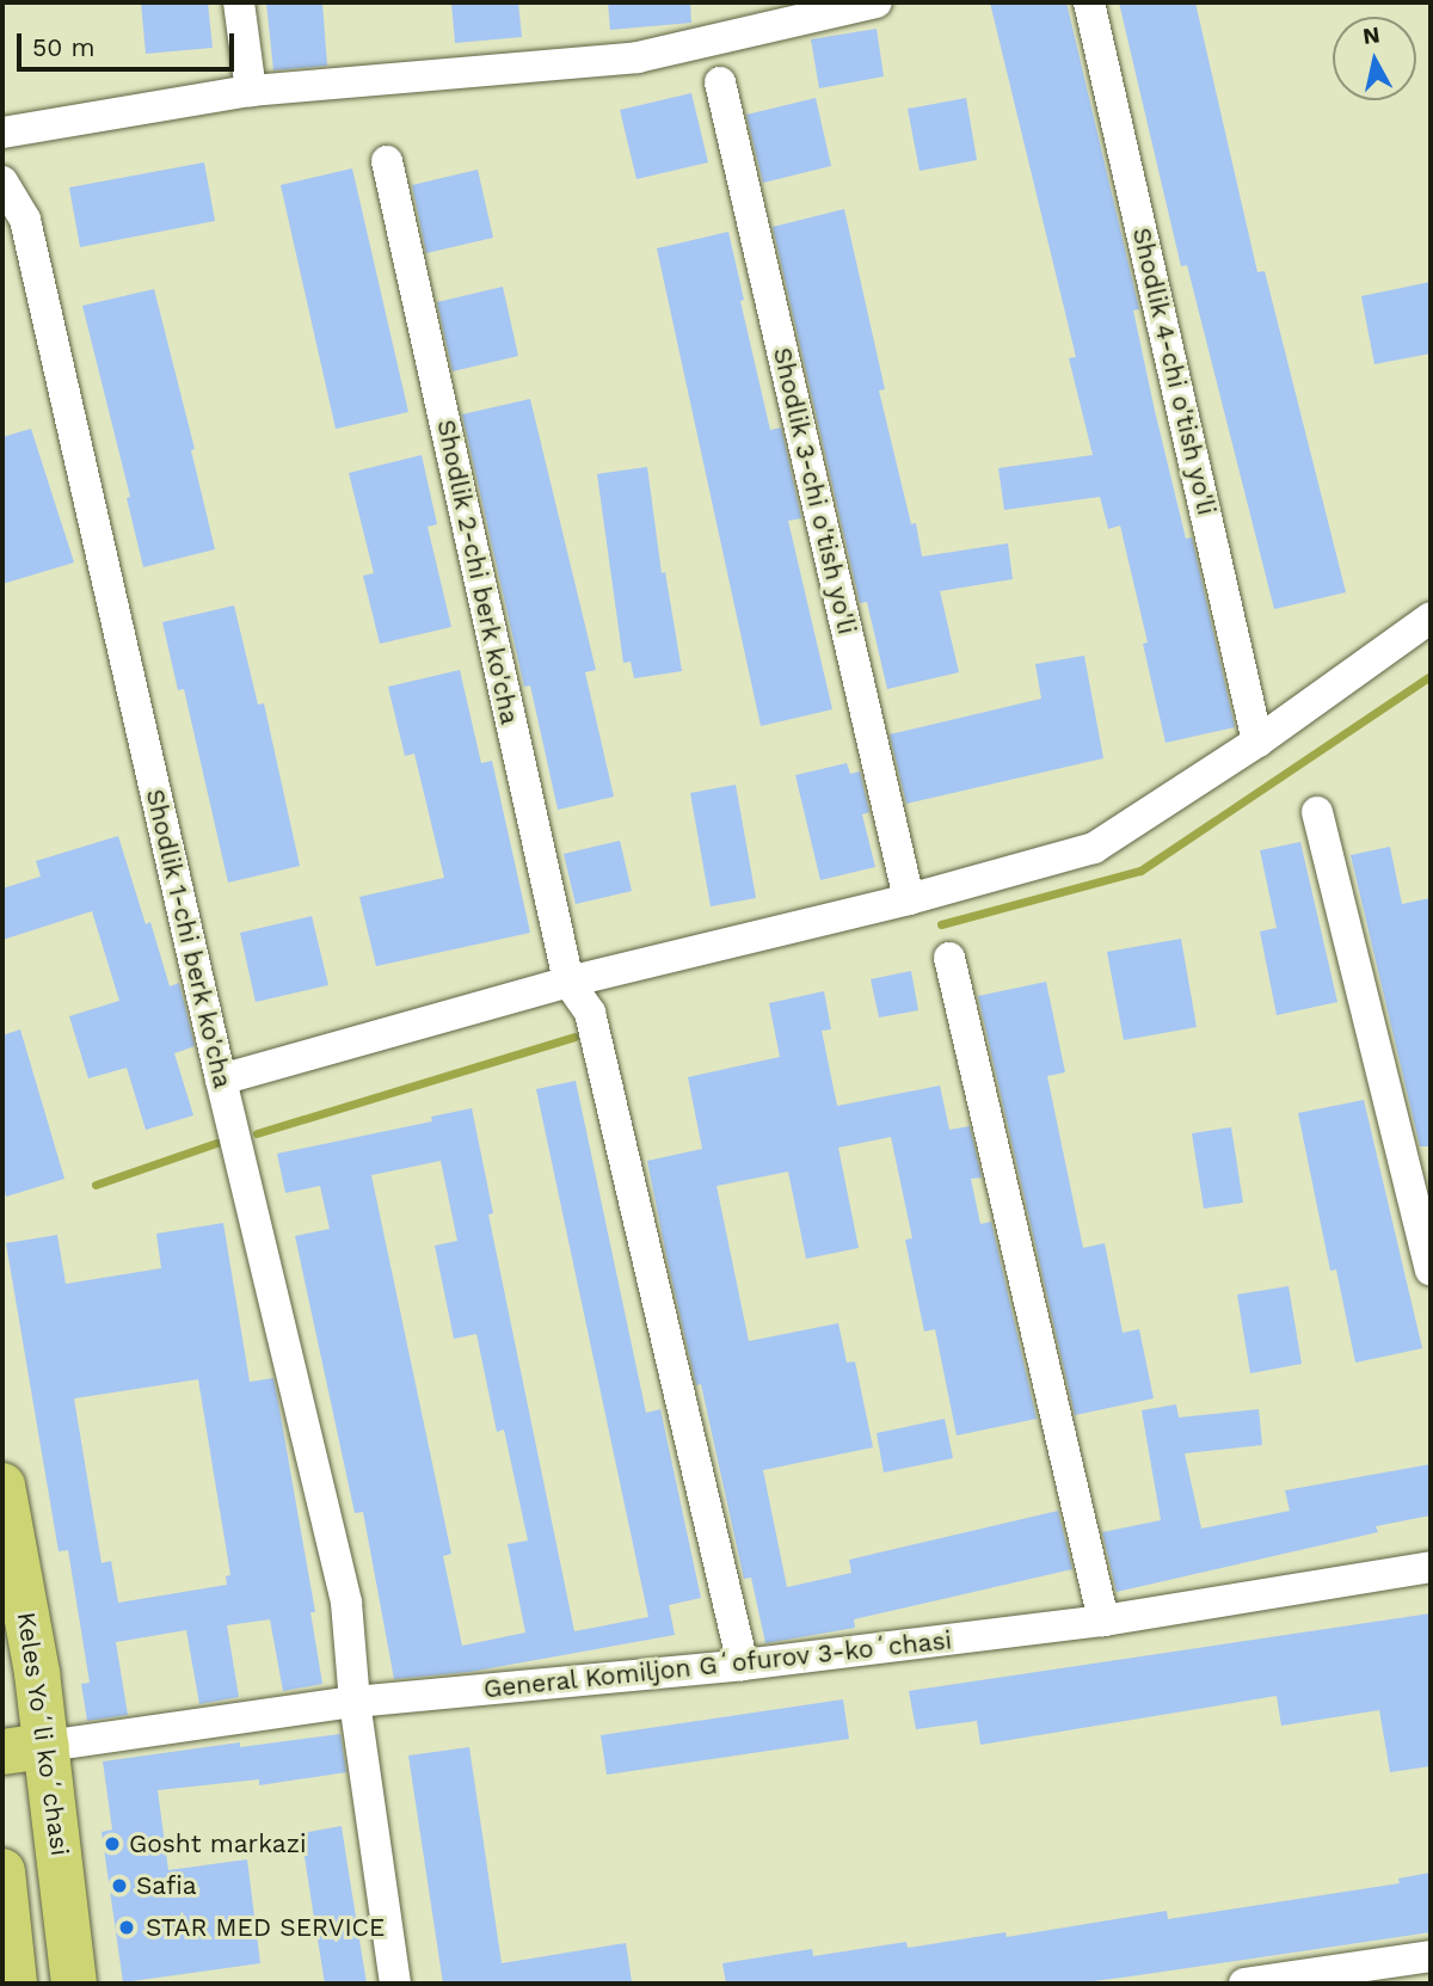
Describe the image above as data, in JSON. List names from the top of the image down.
{
  "streets": {
    "main road": ["General Komiljon Gʻofurov 3-koʻchasi", "Keles Yoʻli koʻchasi"],
    "street": [
      "Shodlik 4-chi o'tish yo'li",
      "Shodlik 3-chi o'tish yo'li",
      "Shodlik 2-chi berk ko'cha",
      "Shodlik 1-chi berk ko'cha"
    ]
  },
  "crossings": [
    ["Shodlik 1-chi berk ko'cha", "General Komiljon Gʻofurov 3-koʻchasi"],
    ["General Komiljon Gʻofurov 3-koʻchasi", "Keles Yoʻli koʻchasi"]
  ],
  "places": ["Gosht markazi", "Safia", "STAR MED SERVICE"],
  "scale_bar": "50 m",
  "north": "top"
}
